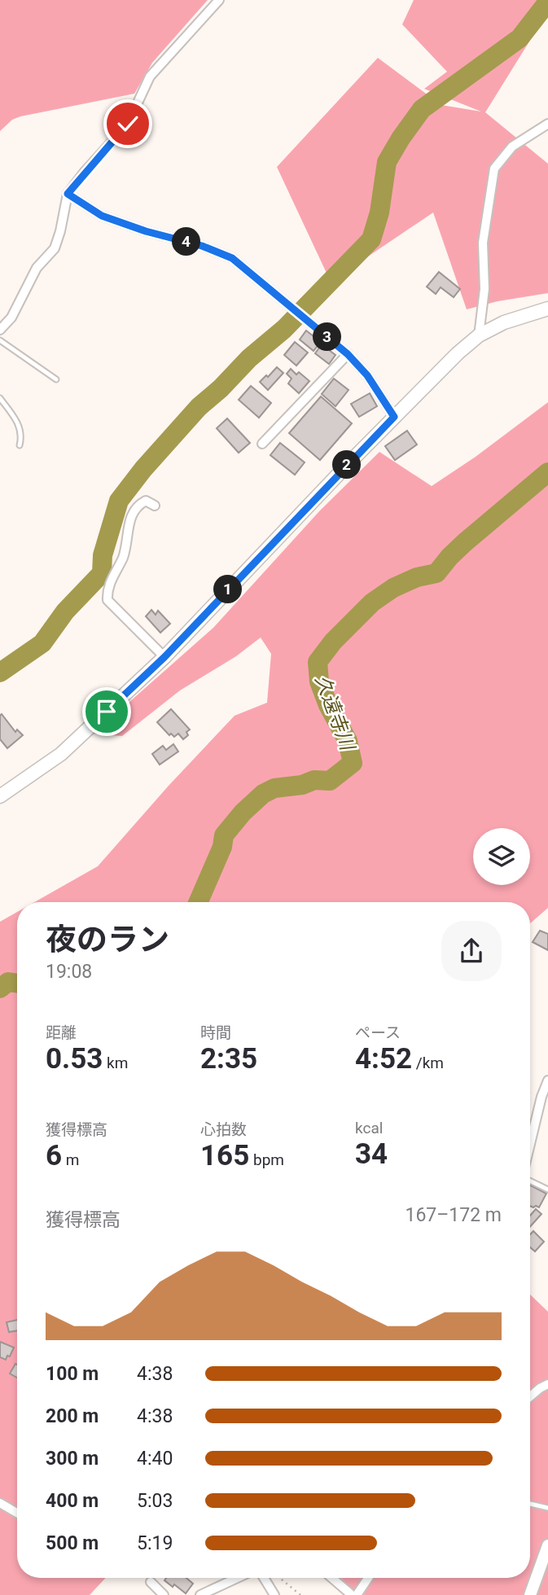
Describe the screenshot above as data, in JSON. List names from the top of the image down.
{
  "water": ["久遠寺川"],
  "page": {
    "pins": [
      "4",
      "3",
      "2",
      "1"
    ],
    "heading": ["夜のラン", "19:08"],
    "stats": [
      ["距離", "0.53 km"],
      ["時間", "2:35"],
      ["ペース", "4:52 /km"],
      ["獲得標高", "6 m"],
      ["心拍数", "165 bpm"],
      ["kcal", "34"]
    ],
    "chart": ["獲得標高", "167–172 m"],
    "list": [
      {
        "name": "100 m",
        "note": "4:38"
      },
      {
        "name": "200 m",
        "note": "4:38"
      },
      {
        "name": "300 m",
        "note": "4:40"
      },
      {
        "name": "400 m",
        "note": "5:03"
      },
      {
        "name": "500 m",
        "note": "5:19"
      }
    ]
  }
}
